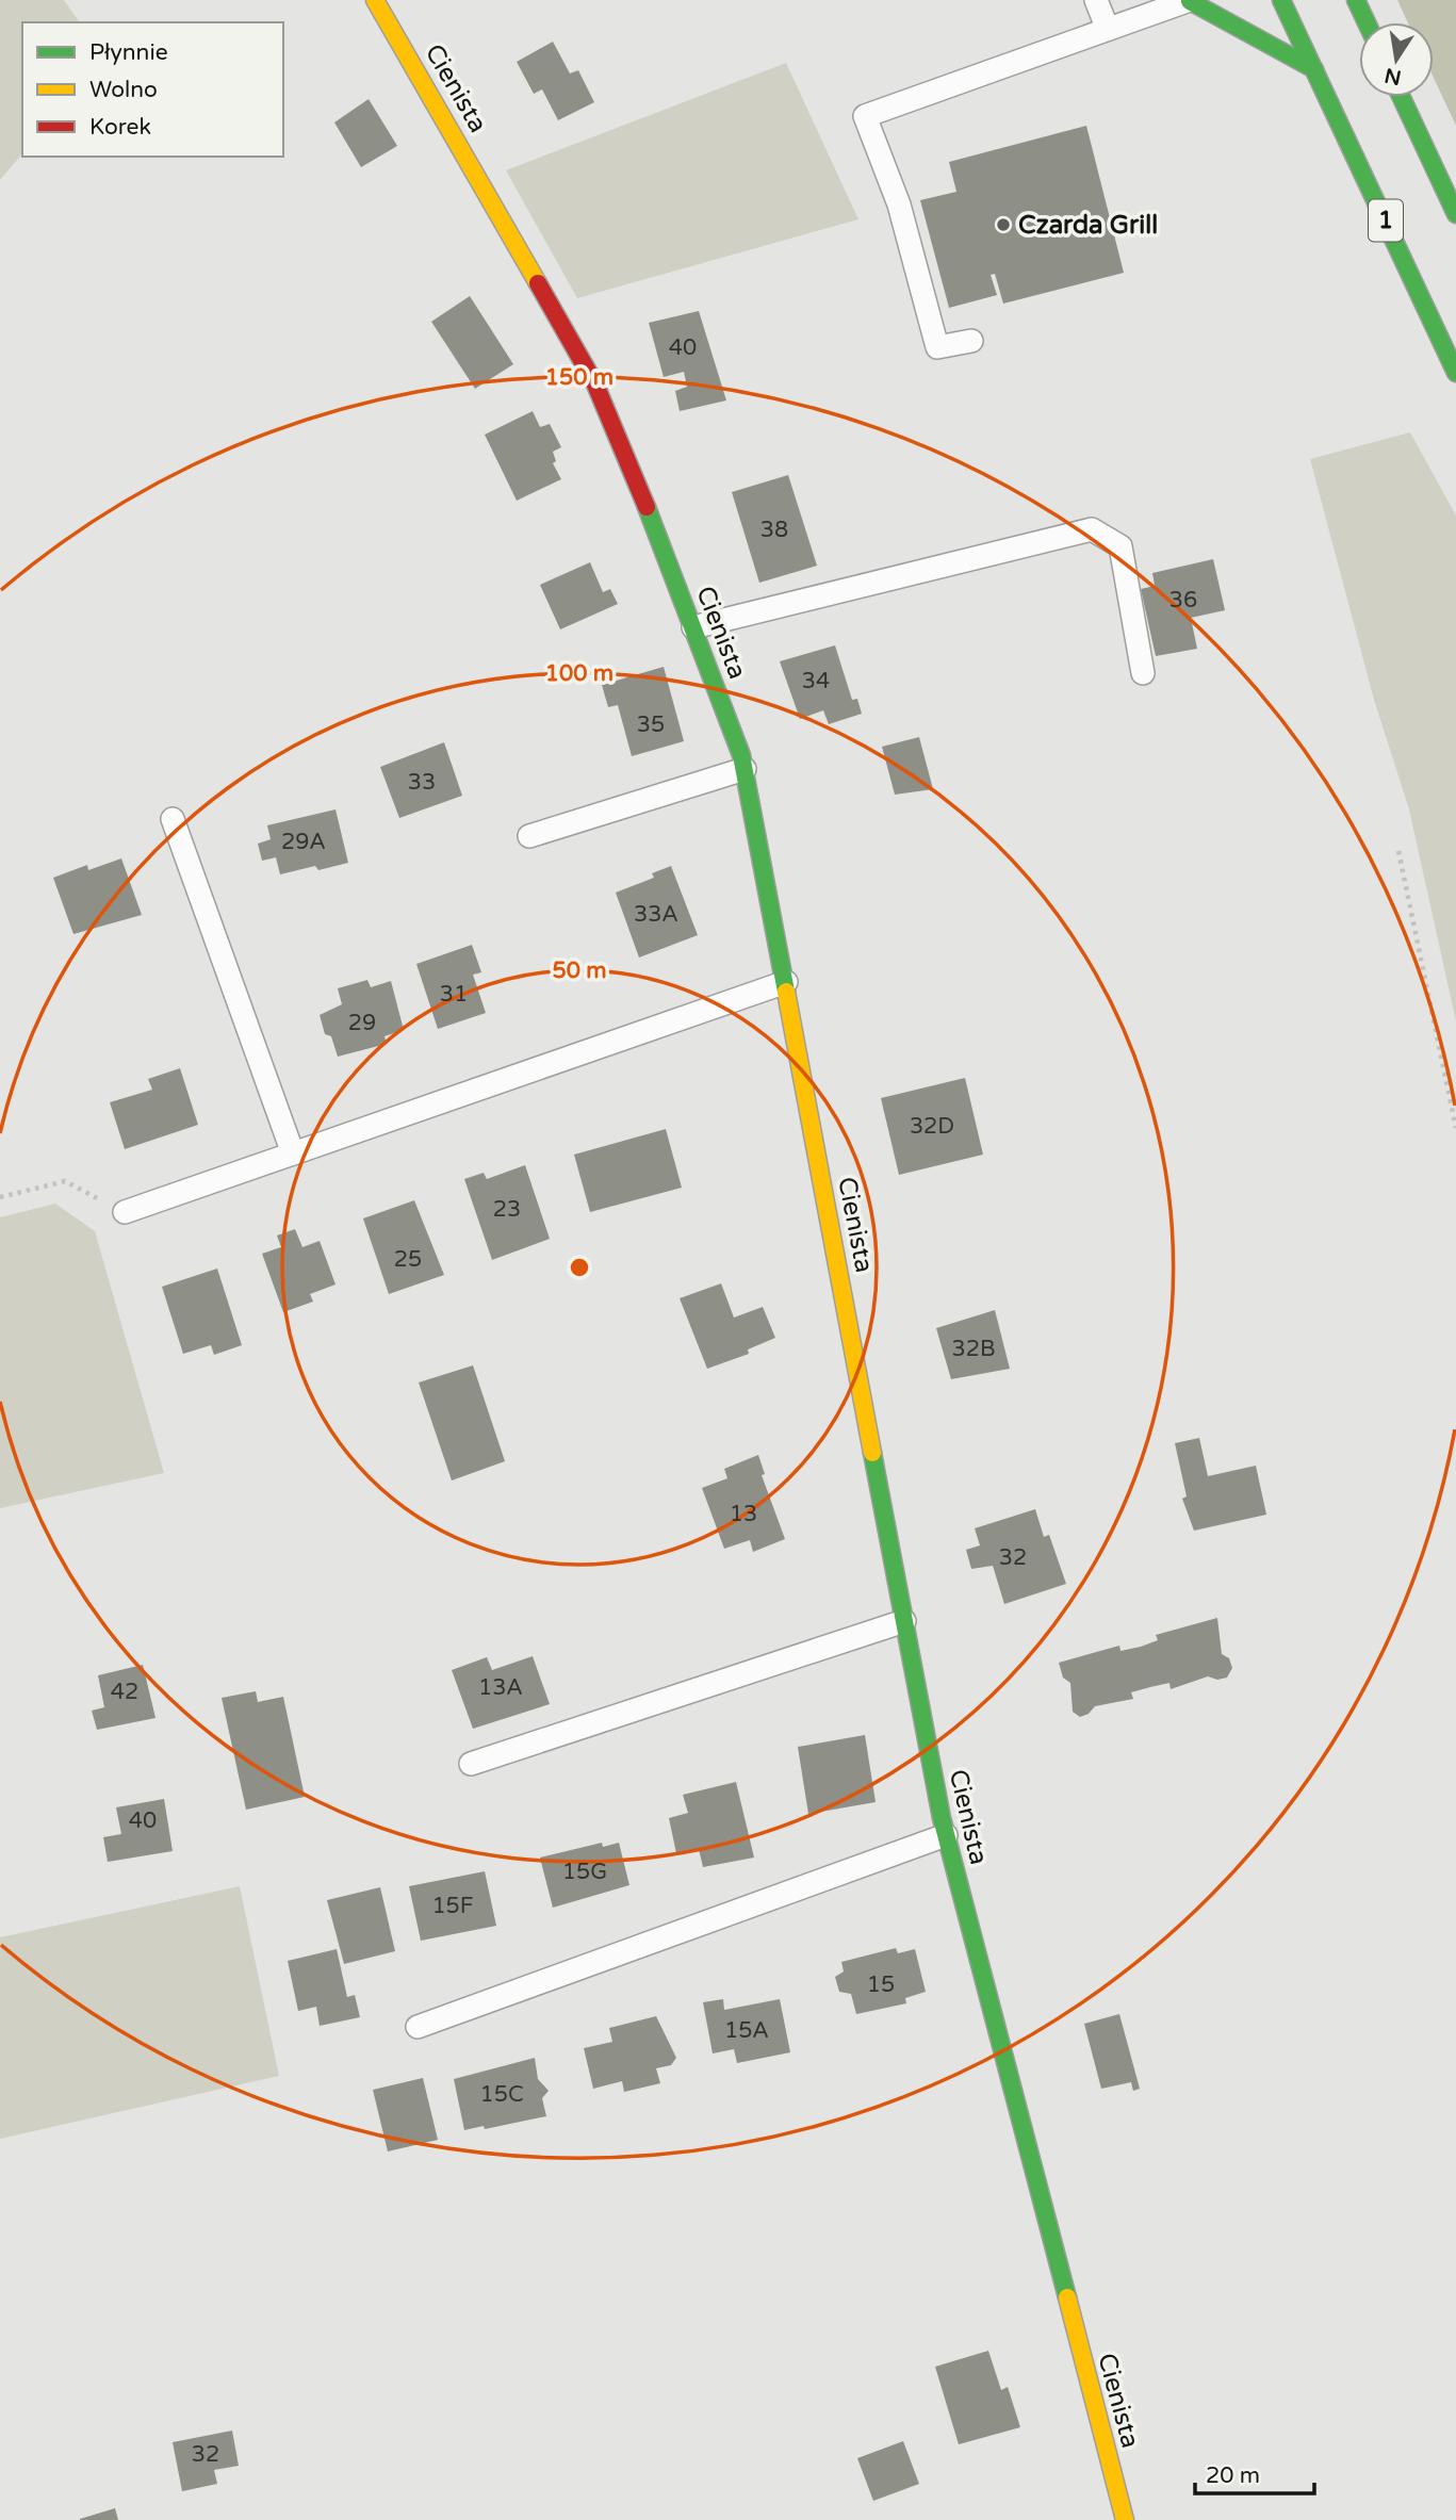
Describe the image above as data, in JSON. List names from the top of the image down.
{
  "streets": {
    "street": ["Cienista", "1"]
  },
  "places": ["Czarda Grill"],
  "house_numbers": [
    "40",
    "38",
    "36",
    "34",
    "35",
    "33",
    "29A",
    "33A",
    "31",
    "29",
    "32D",
    "23",
    "25",
    "32B",
    "13",
    "32",
    "13A",
    "42",
    "40",
    "15G",
    "15F",
    "15",
    "15A",
    "15C",
    "32"
  ],
  "legend": ["Płynnie", "Wolno", "Korek"],
  "scale_bar": "20 m",
  "north": "bottom",
  "rings": ["150 m", "100 m", "50 m"]
}
